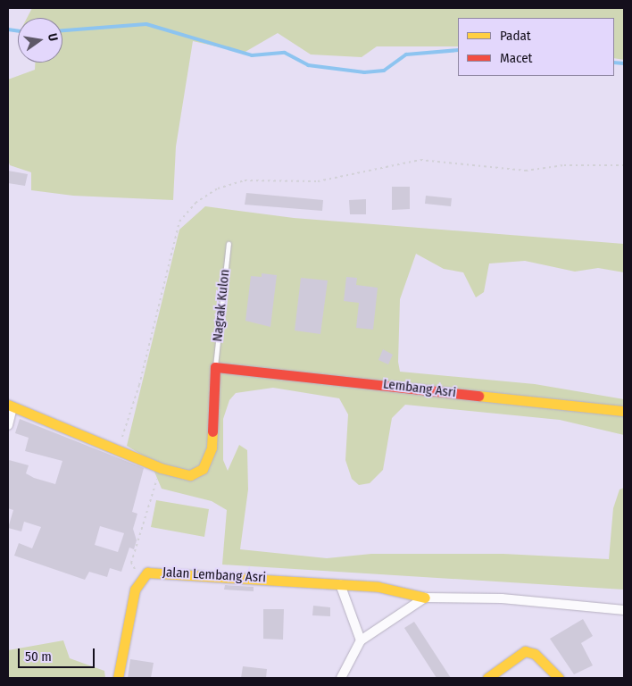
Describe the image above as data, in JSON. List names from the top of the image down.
{
  "streets": {
    "street": ["Lembang Asri", "Jalan Lembang Asri"],
    "lane": ["Nagrak Kulon"]
  },
  "crossings": [
    ["Nagrak Kulon", "Lembang Asri"]
  ],
  "legend": ["Padat", "Macet"],
  "scale_bar": "50 m",
  "north": "right"
}
